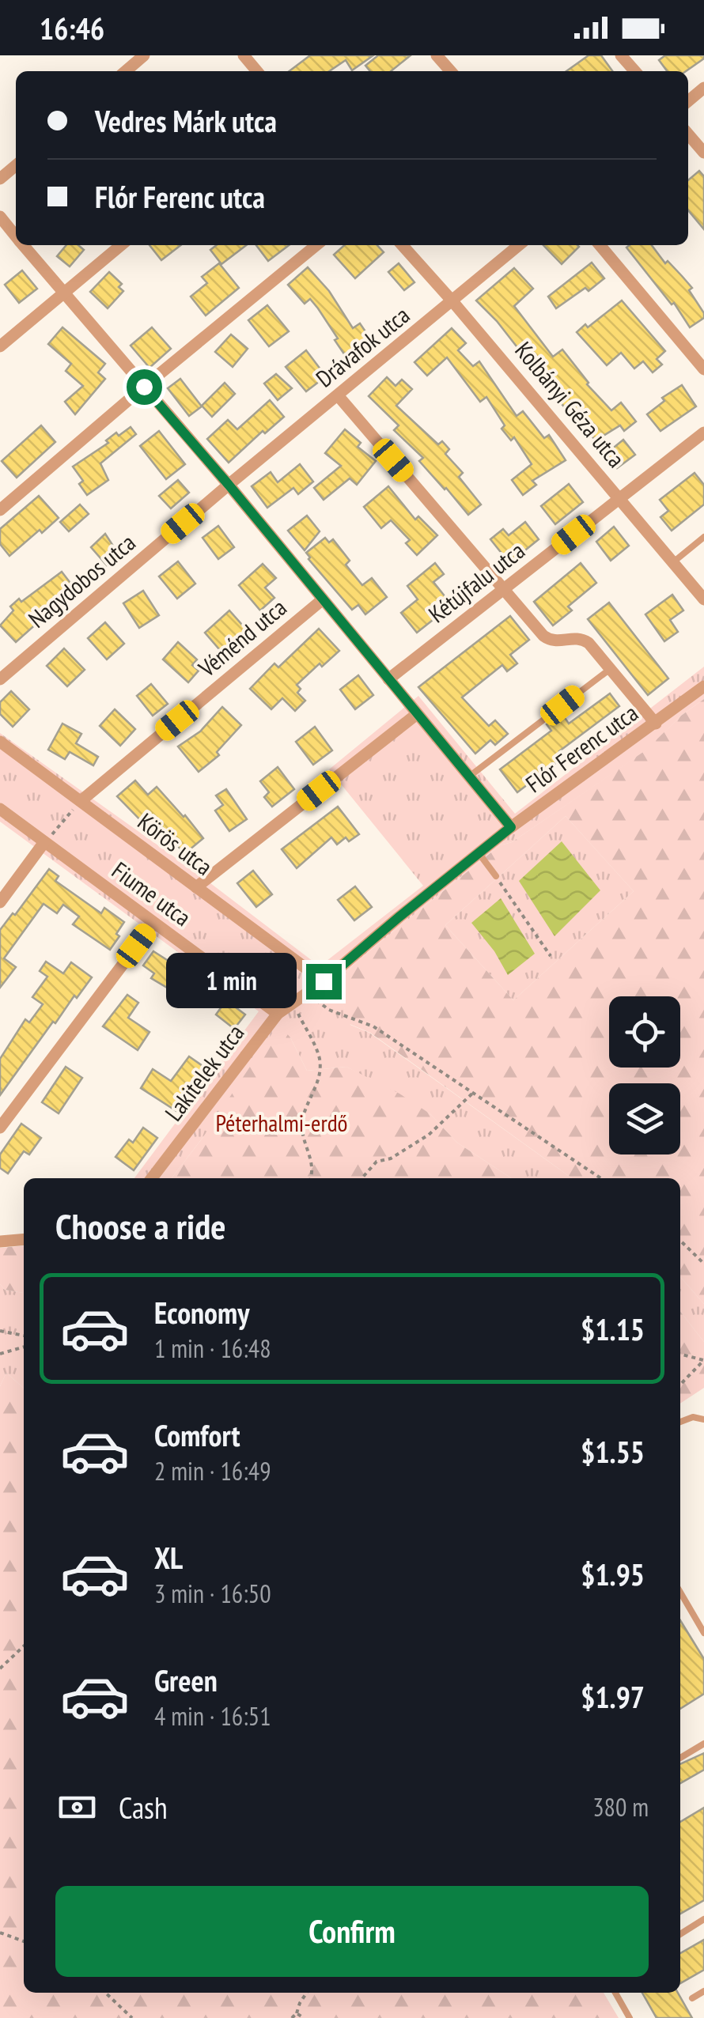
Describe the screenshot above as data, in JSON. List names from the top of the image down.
{
  "streets": {
    "street": [
      "Drávafok utca",
      "Kolbányi Géza utca",
      "Nagydobos utca",
      "Kétújfalu utca",
      "Véménd utca",
      "Flór Ferenc utca",
      "Körös utca",
      "Fiume utca",
      "Lakitelek utca"
    ]
  },
  "crossings": [
    ["Drávafok utca", "Kolbányi Géza utca"],
    ["Drávafok utca", "Nagydobos utca"],
    ["Kolbányi Géza utca", "Kétújfalu utca"],
    ["Véménd utca", "Körös utca"],
    ["Flór Ferenc utca", "Körös utca"],
    ["Flór Ferenc utca", "Lakitelek utca"],
    ["Fiume utca", "Lakitelek utca"]
  ],
  "parks": ["Péterhalmi-erdő"],
  "page": {
    "status": "16:46",
    "banner": ["Vedres Márk utca", "Flór Ferenc utca"],
    "bubble": "1 min",
    "heading": "Choose a ride",
    "list": [
      {
        "name": "Economy",
        "note": "1 min · 16:48",
        "value": "$1.15"
      },
      {
        "name": "Comfort",
        "note": "2 min · 16:49",
        "value": "$1.55"
      },
      {
        "name": "XL",
        "note": "3 min · 16:50",
        "value": "$1.95"
      },
      {
        "name": "Green",
        "note": "4 min · 16:51",
        "value": "$1.97"
      }
    ],
    "pay": ["Cash", "380 m"],
    "buttons": "Confirm"
  }
}
